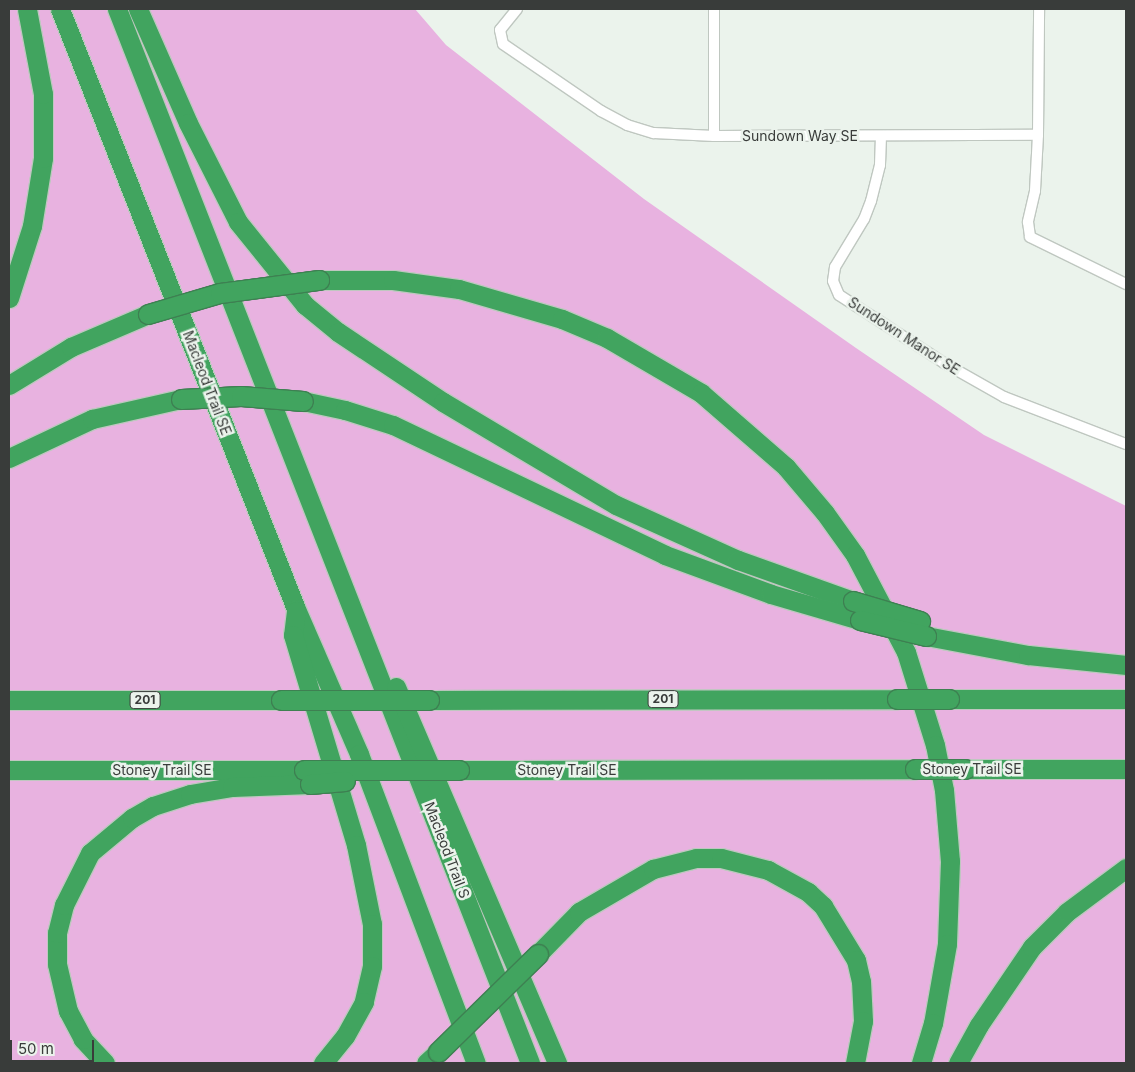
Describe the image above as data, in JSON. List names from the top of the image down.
{
  "streets": {
    "highway": [
      "Macleod Trail SE",
      "201",
      "Stoney Trail SE",
      "Macleod Trail S"
    ],
    "street": ["Sundown Way SE", "Sundown Manor SE"]
  },
  "crossings": [
    ["Sundown Way SE", "Sundown Manor SE"]
  ],
  "scale_bar": "50 m"
}
